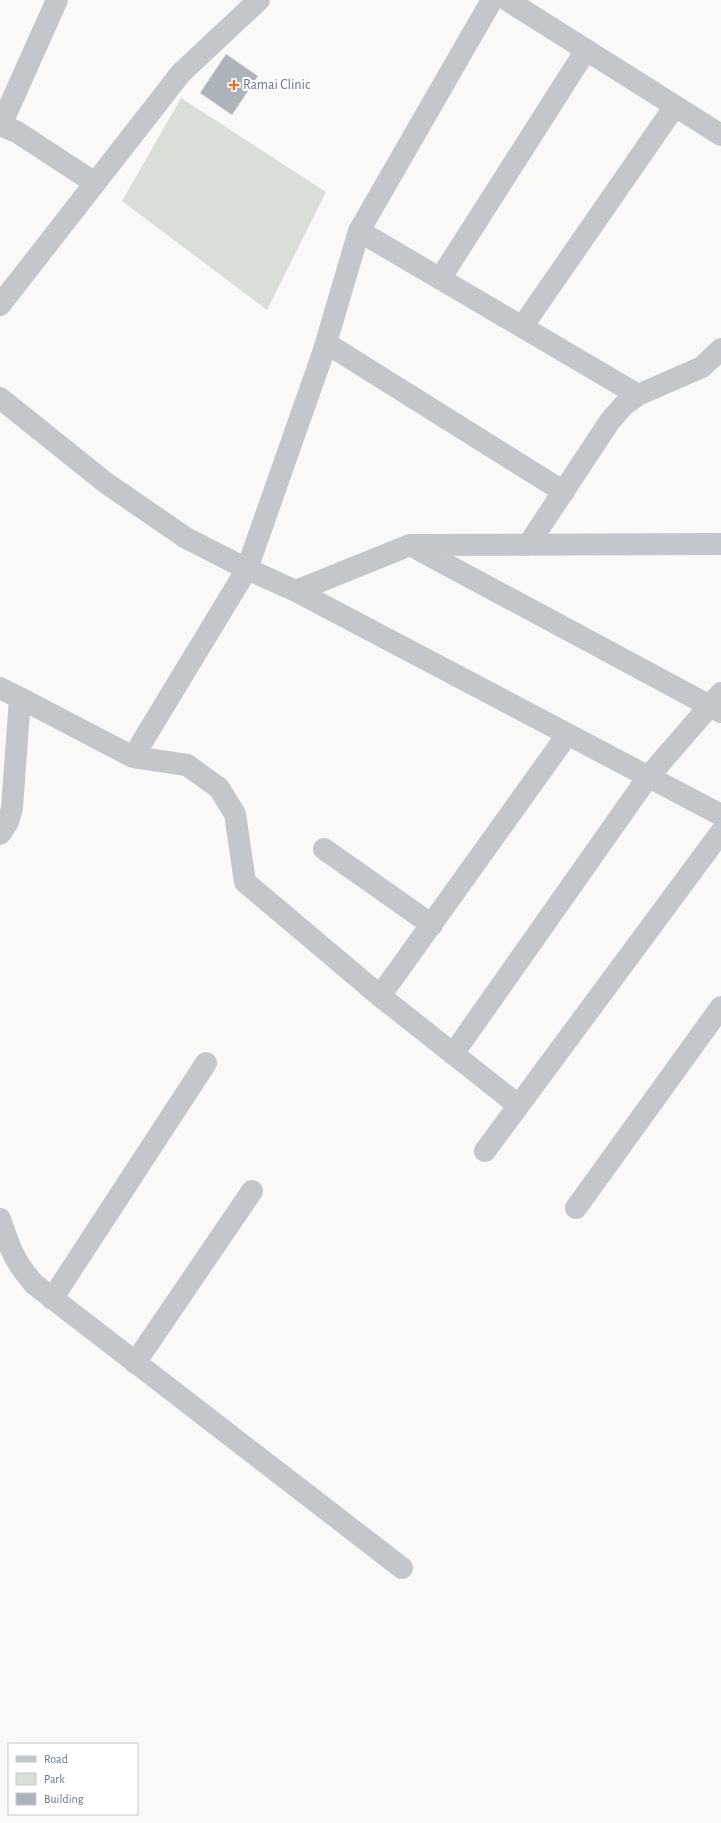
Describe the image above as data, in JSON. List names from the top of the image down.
{
  "places": {
    "health": ["Ramai Clinic"]
  },
  "legend": ["Road", "Park", "Building"]
}
